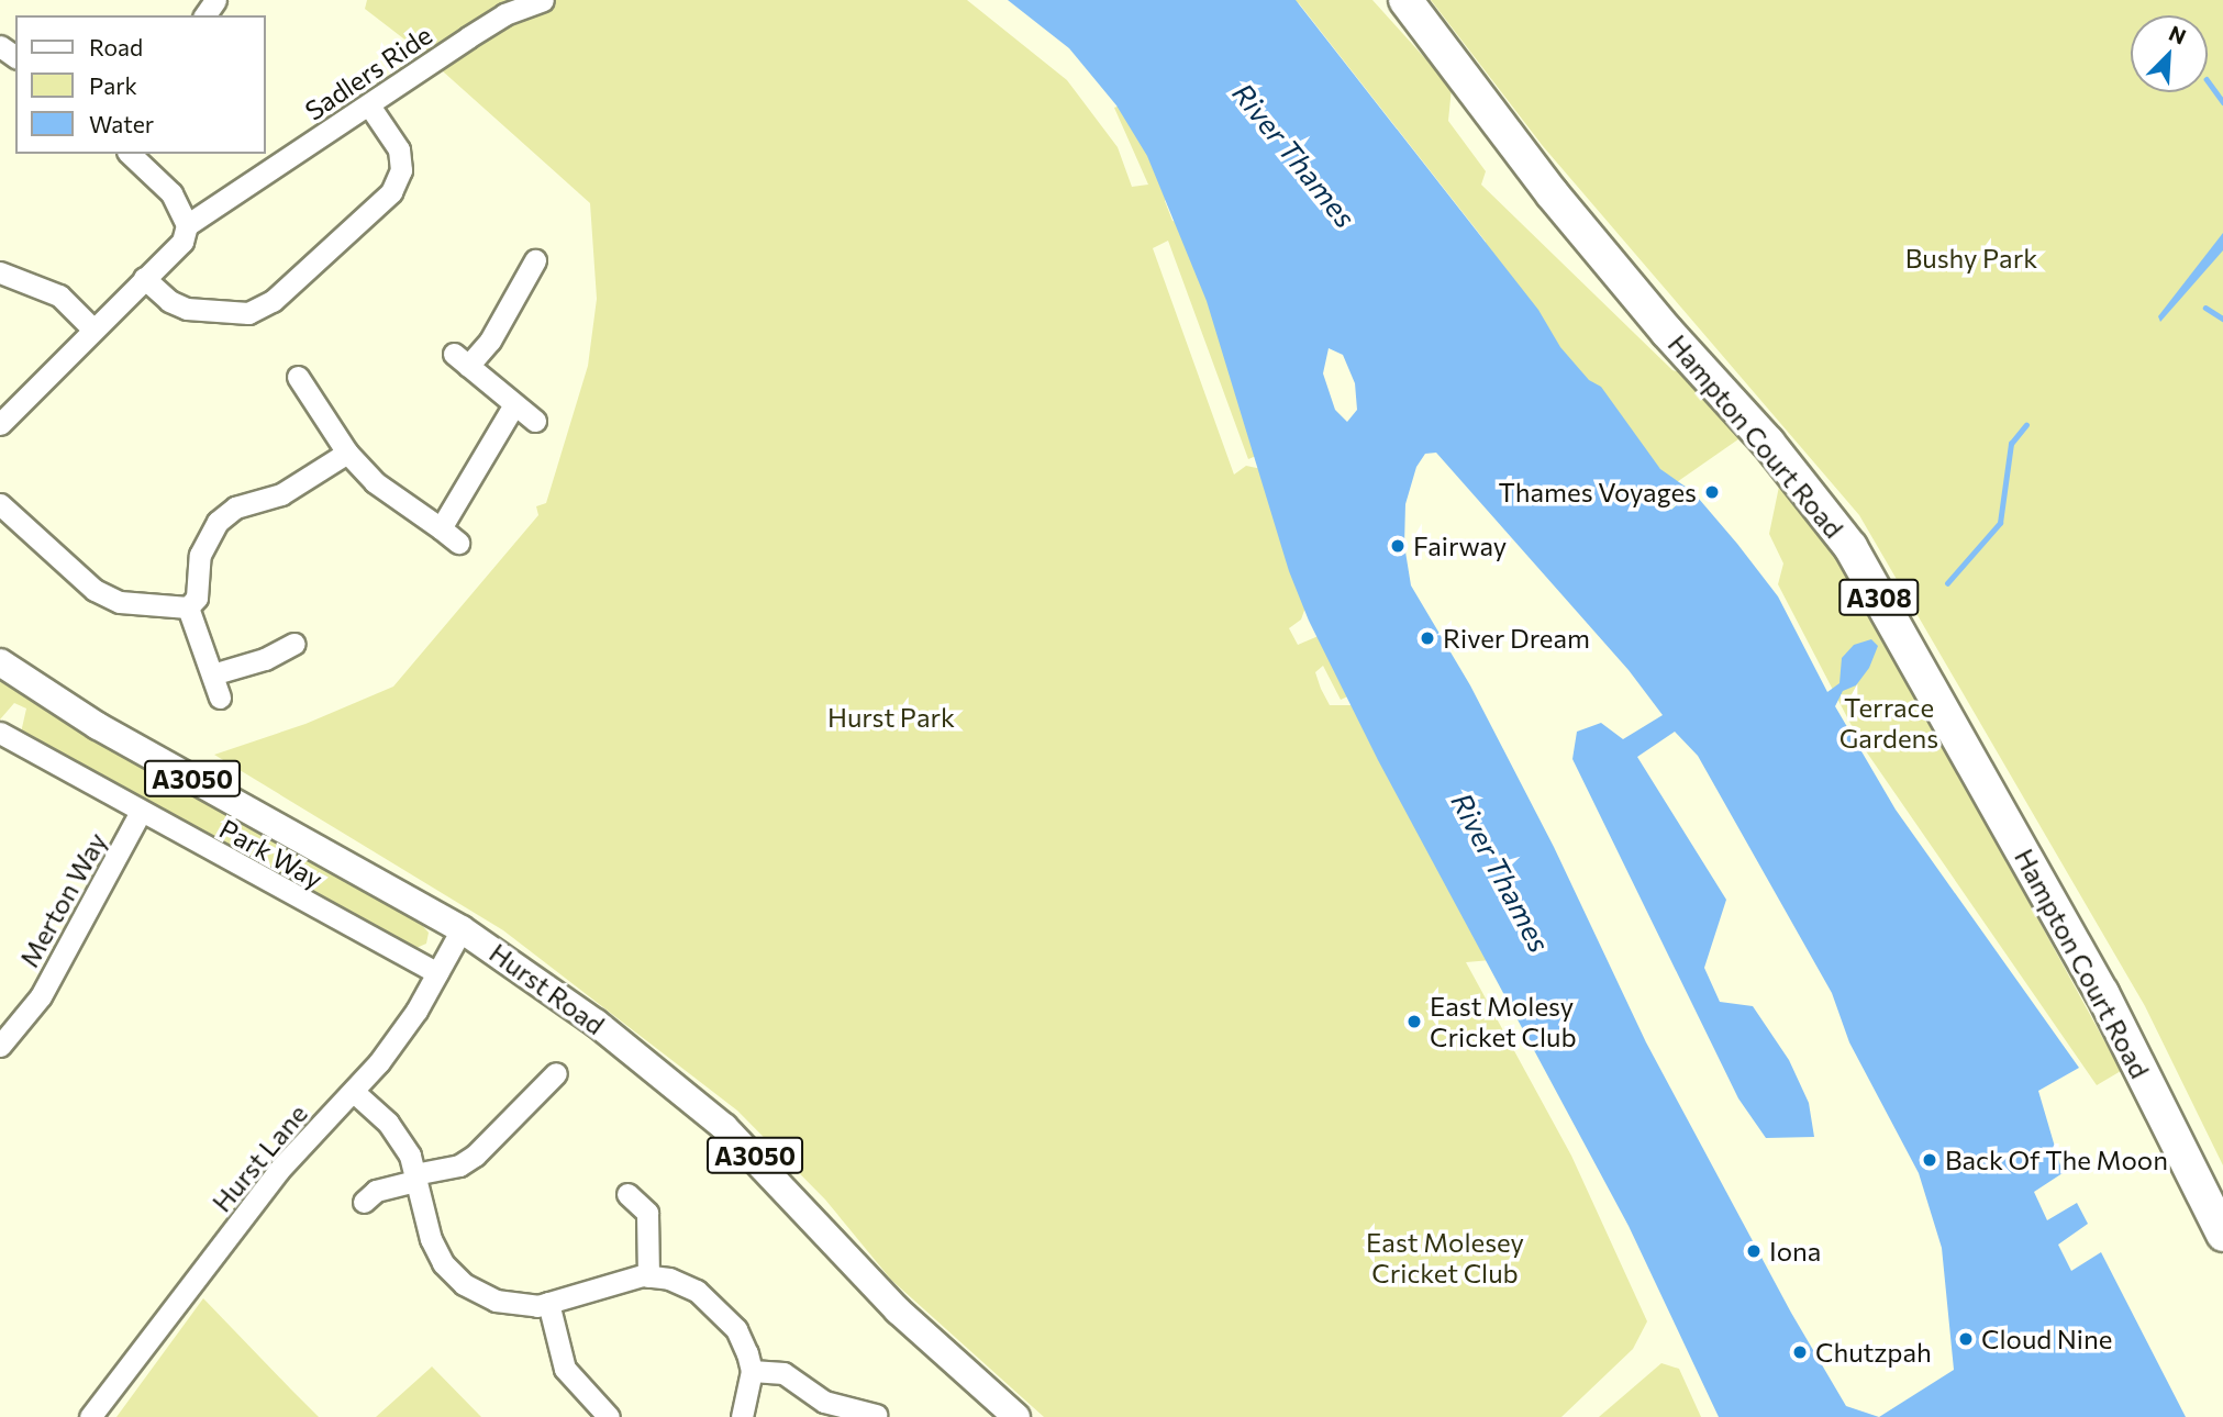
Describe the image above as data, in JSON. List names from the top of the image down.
{
  "streets": {
    "highway": ["Hampton Court Road", "A308"],
    "main road": ["A3050", "Hurst Road"],
    "street": [
      "Sadlers Ride",
      "Park Way",
      "Merton Way",
      "Hurst Lane"
    ]
  },
  "crossings": [
    ["Park Way", "Merton Way"],
    ["Park Way", "Hurst Lane"],
    ["Hurst Road", "Hurst Lane"]
  ],
  "water": ["River Thames"],
  "parks": [
    "Bushy Park",
    "Terrace Gardens",
    "Hurst Park",
    "East Molesey Cricket Club"
  ],
  "places": [
    "Thames Voyages",
    "Fairway",
    "River Dream",
    "East Molesy Cricket Club",
    "Back Of The Moon",
    "Iona",
    "Cloud Nine",
    "Chutzpah"
  ],
  "legend": ["Road", "Park", "Water"],
  "north": "top right"
}
